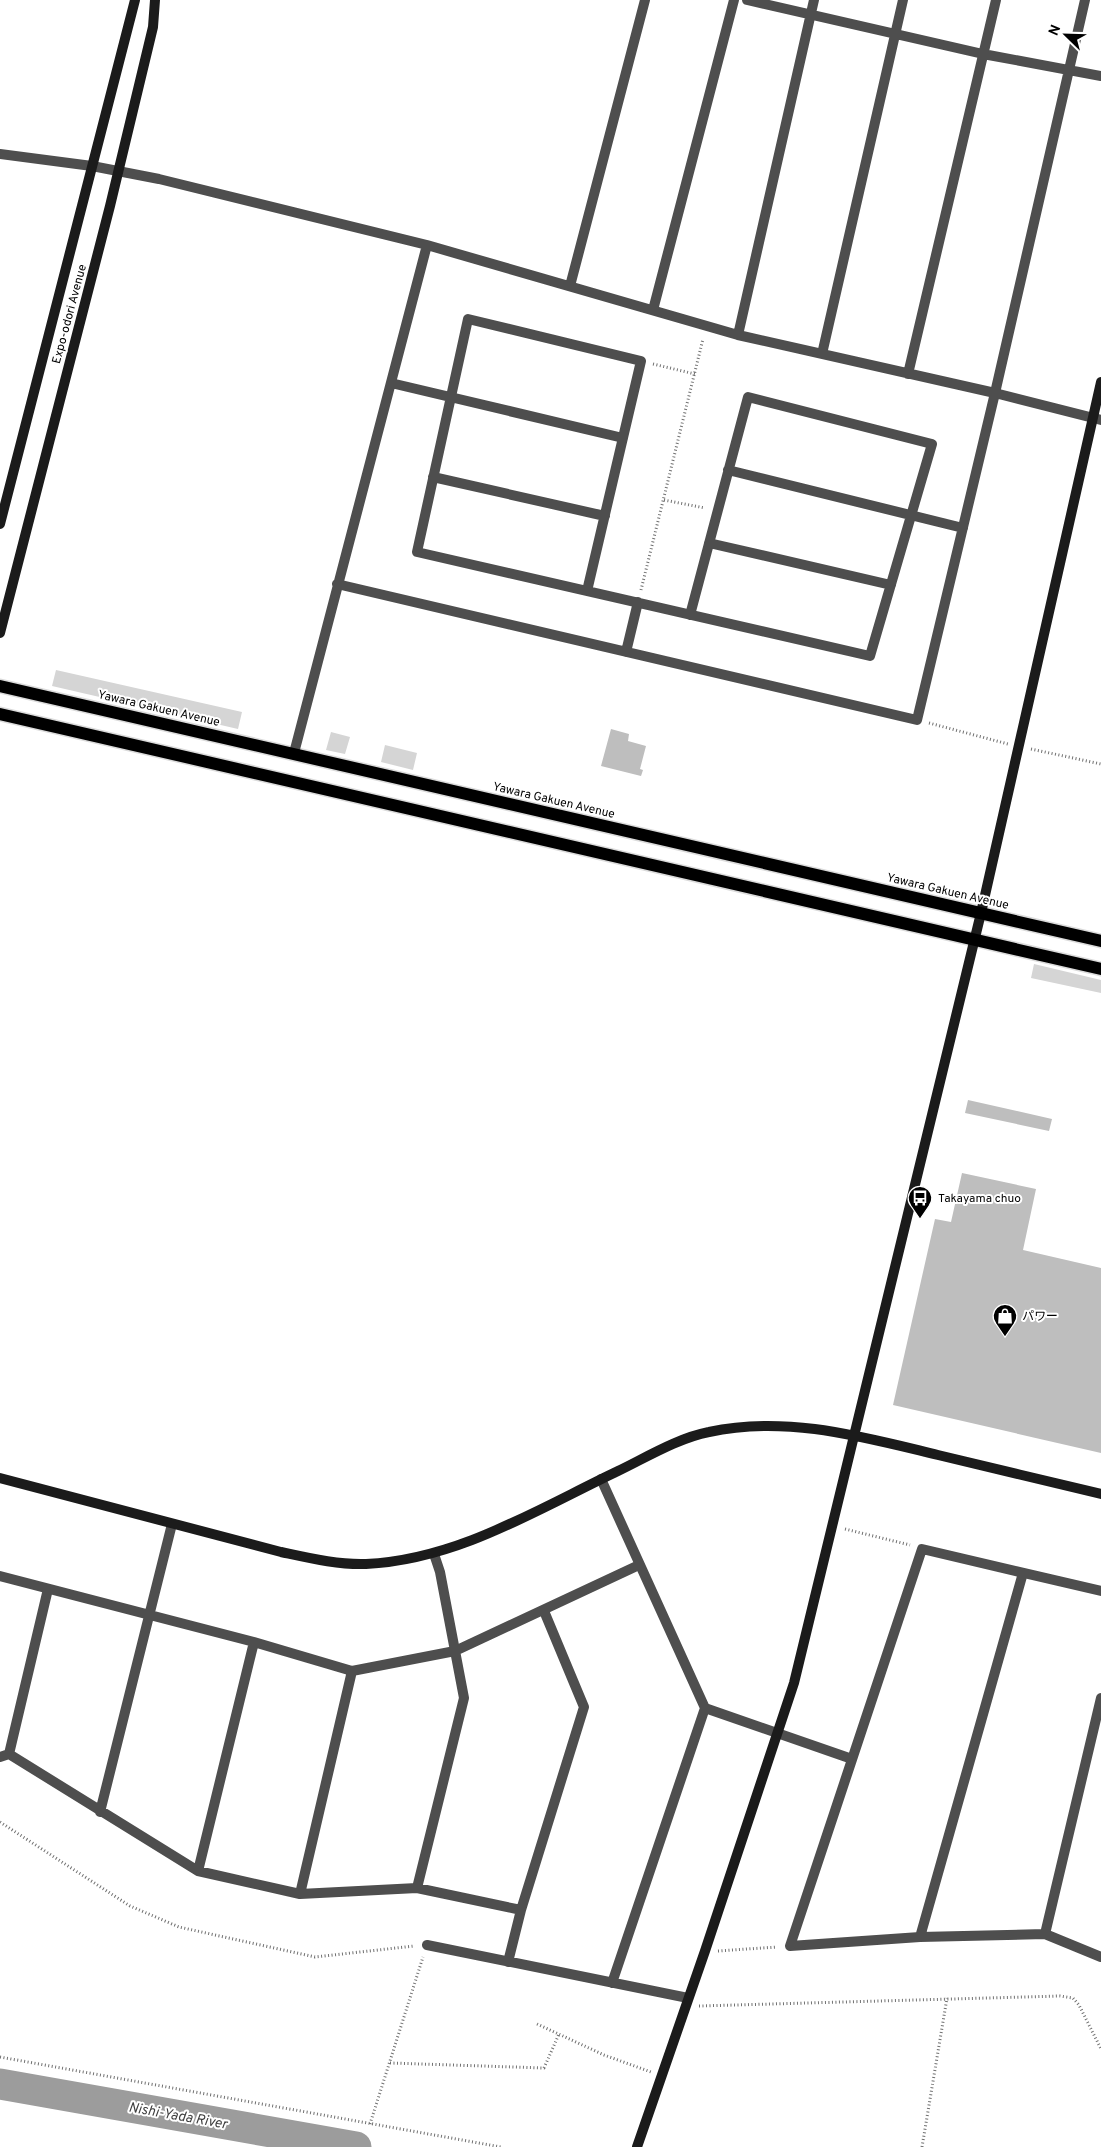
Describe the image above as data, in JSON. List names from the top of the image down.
{
  "streets": {
    "main road": ["Yawara Gakuen Avenue"],
    "street": ["Expo-odori Avenue"]
  },
  "water": ["Nishi-Yada River"],
  "places": {
    "bus stop": ["Takayama chuo"],
    "shop": ["パワー"]
  },
  "north": "top left"
}
